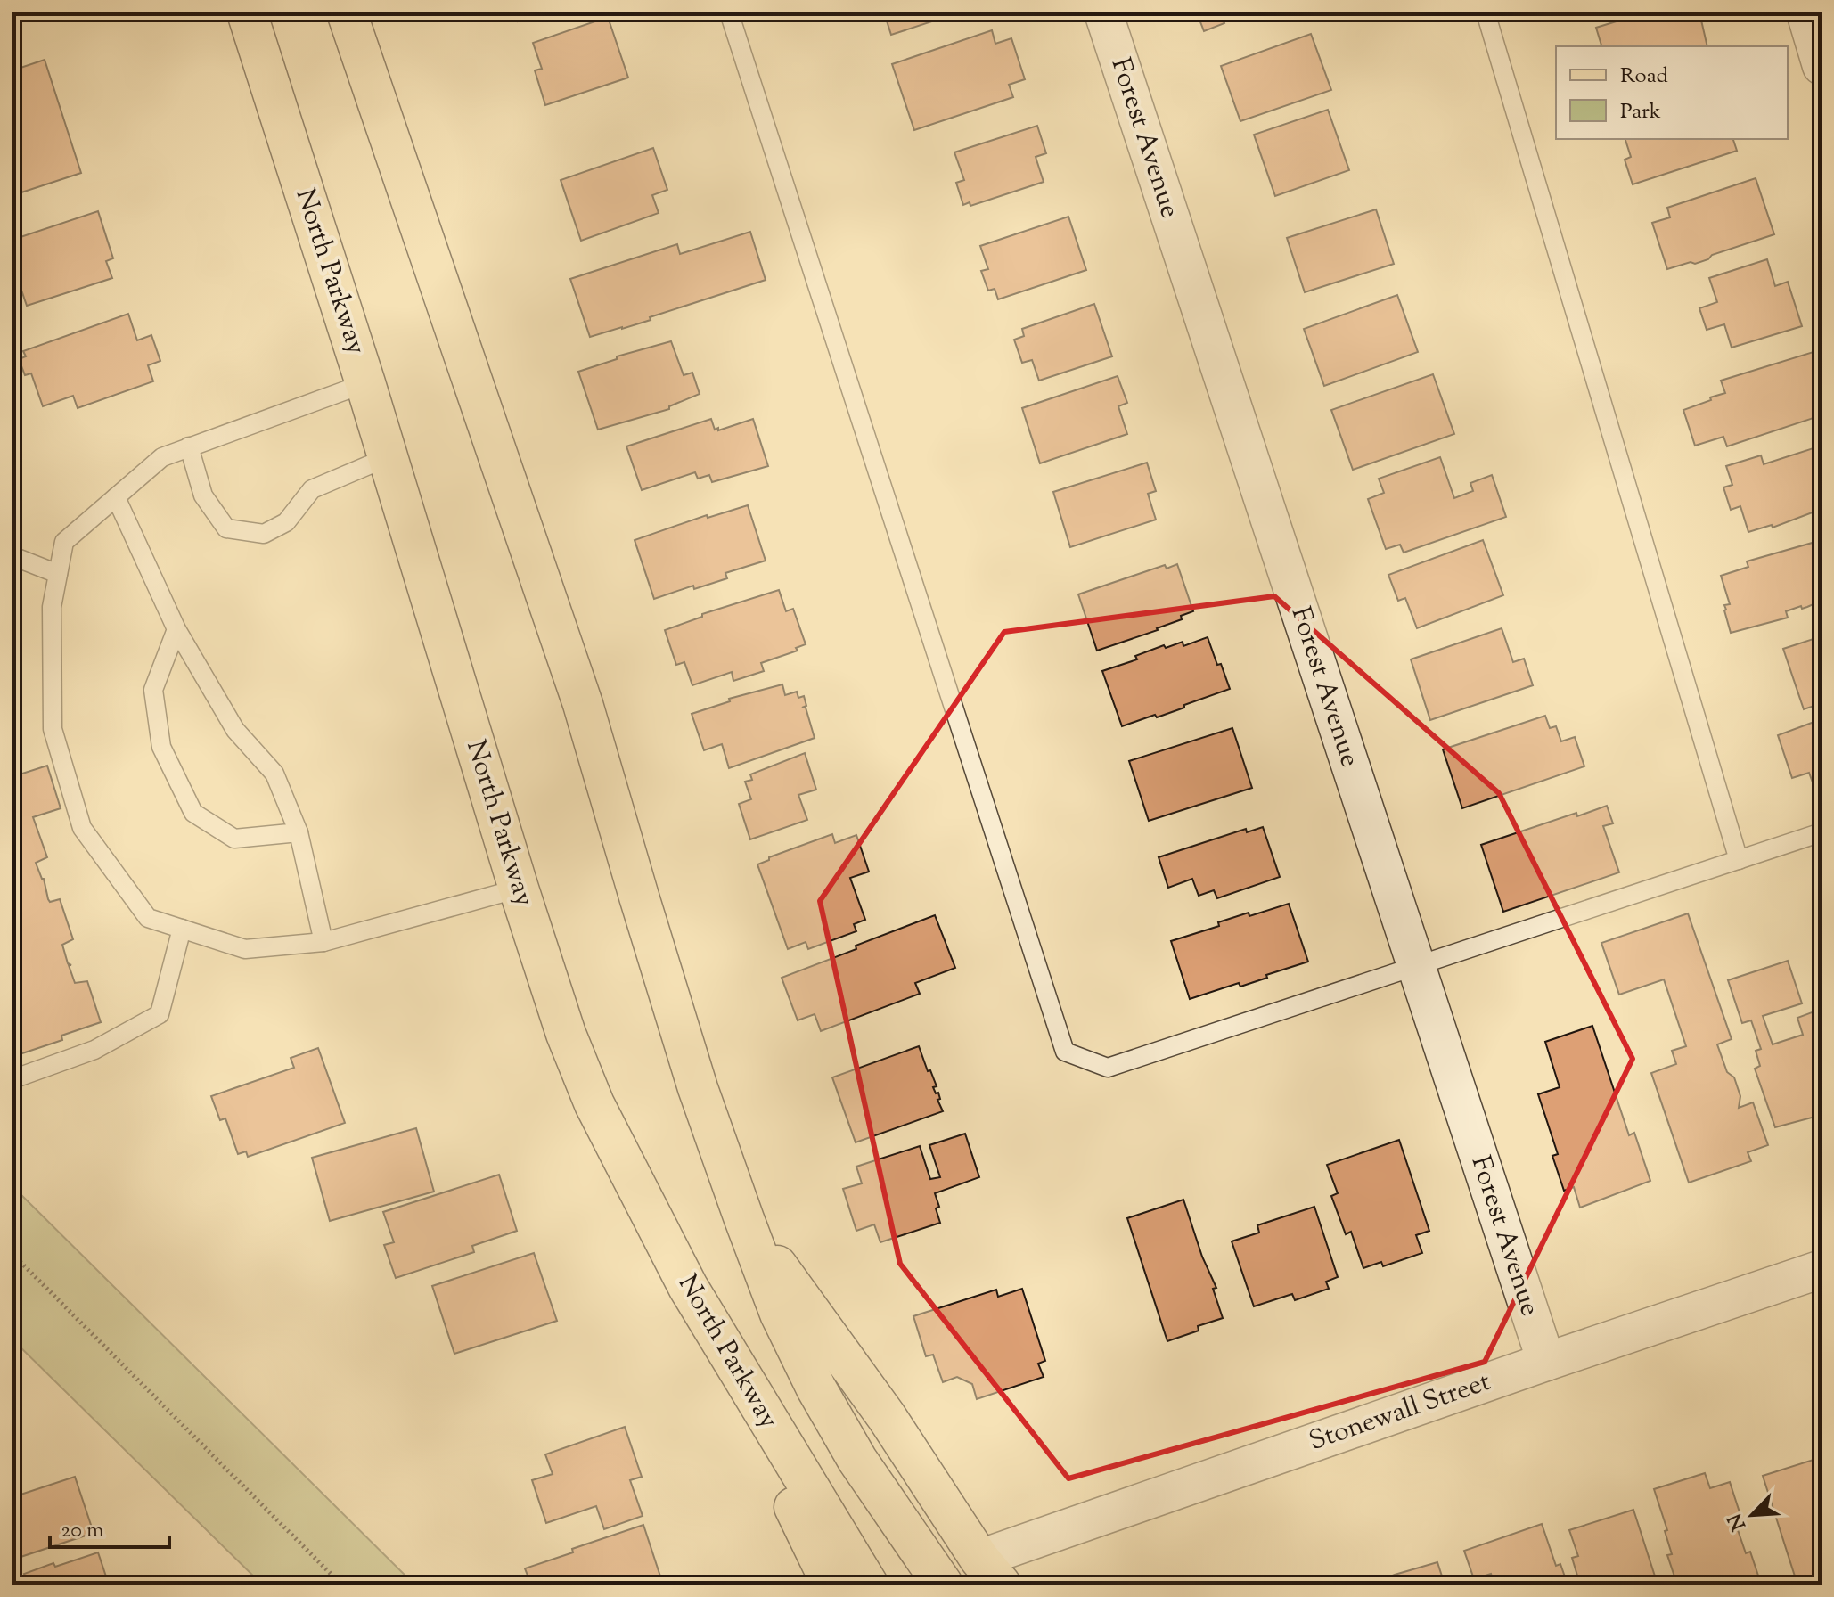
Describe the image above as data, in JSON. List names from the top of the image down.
{
  "streets": {
    "main road": ["North Parkway"],
    "street": ["Forest Avenue", "Stonewall Street"]
  },
  "crossings": [
    ["Forest Avenue", "Stonewall Street"]
  ],
  "legend": ["Road", "Park"],
  "scale_bar": "20 m",
  "north": "bottom left"
}
